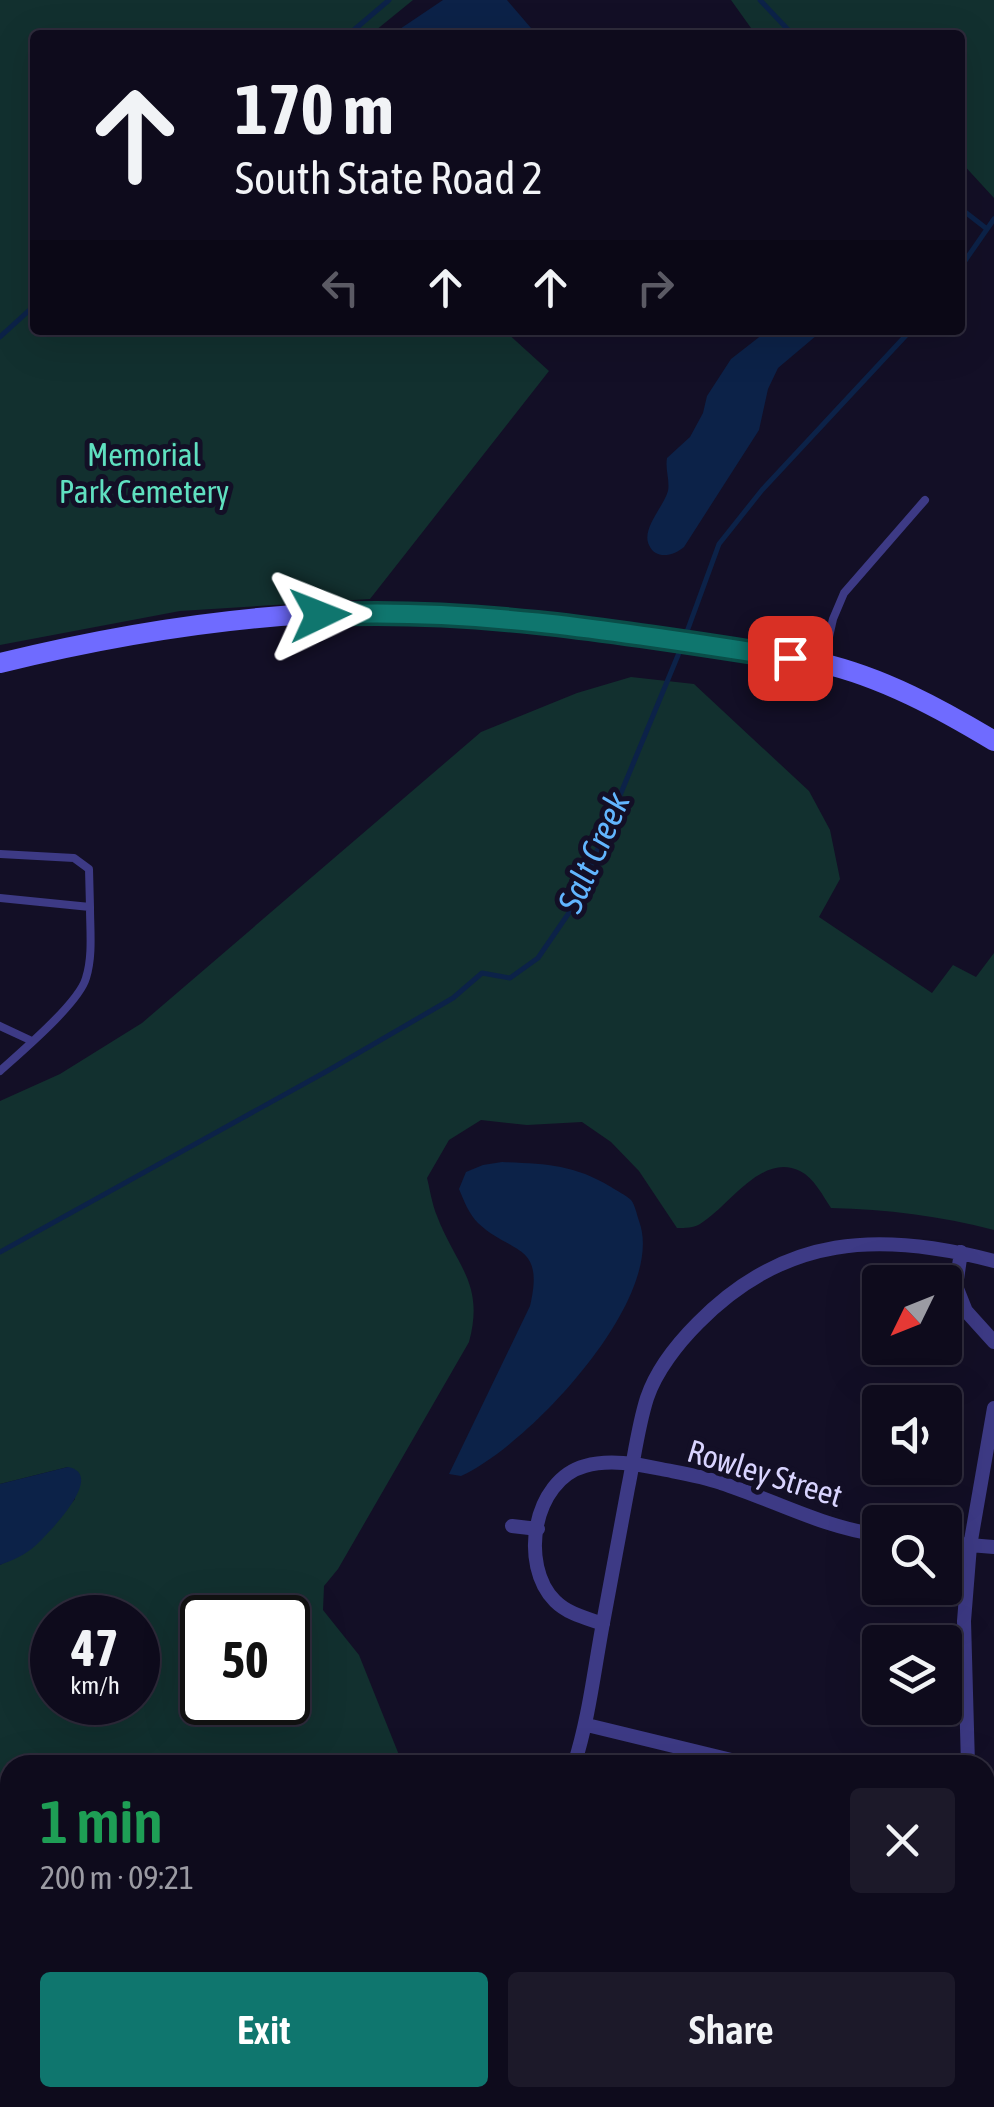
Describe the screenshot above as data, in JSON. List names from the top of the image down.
{
  "streets": {
    "street": ["Rowley Street"]
  },
  "water": ["Salt Creek"],
  "parks": ["Memorial Park Cemetery"],
  "north": "bottom left",
  "page": {
    "turn": ["170 m", "South State Road 2"],
    "speed": "47 km/h",
    "limit": "50",
    "heading": ["1 min", "200 m · 09:21"],
    "buttons": ["Exit", "Share"]
  }
}
